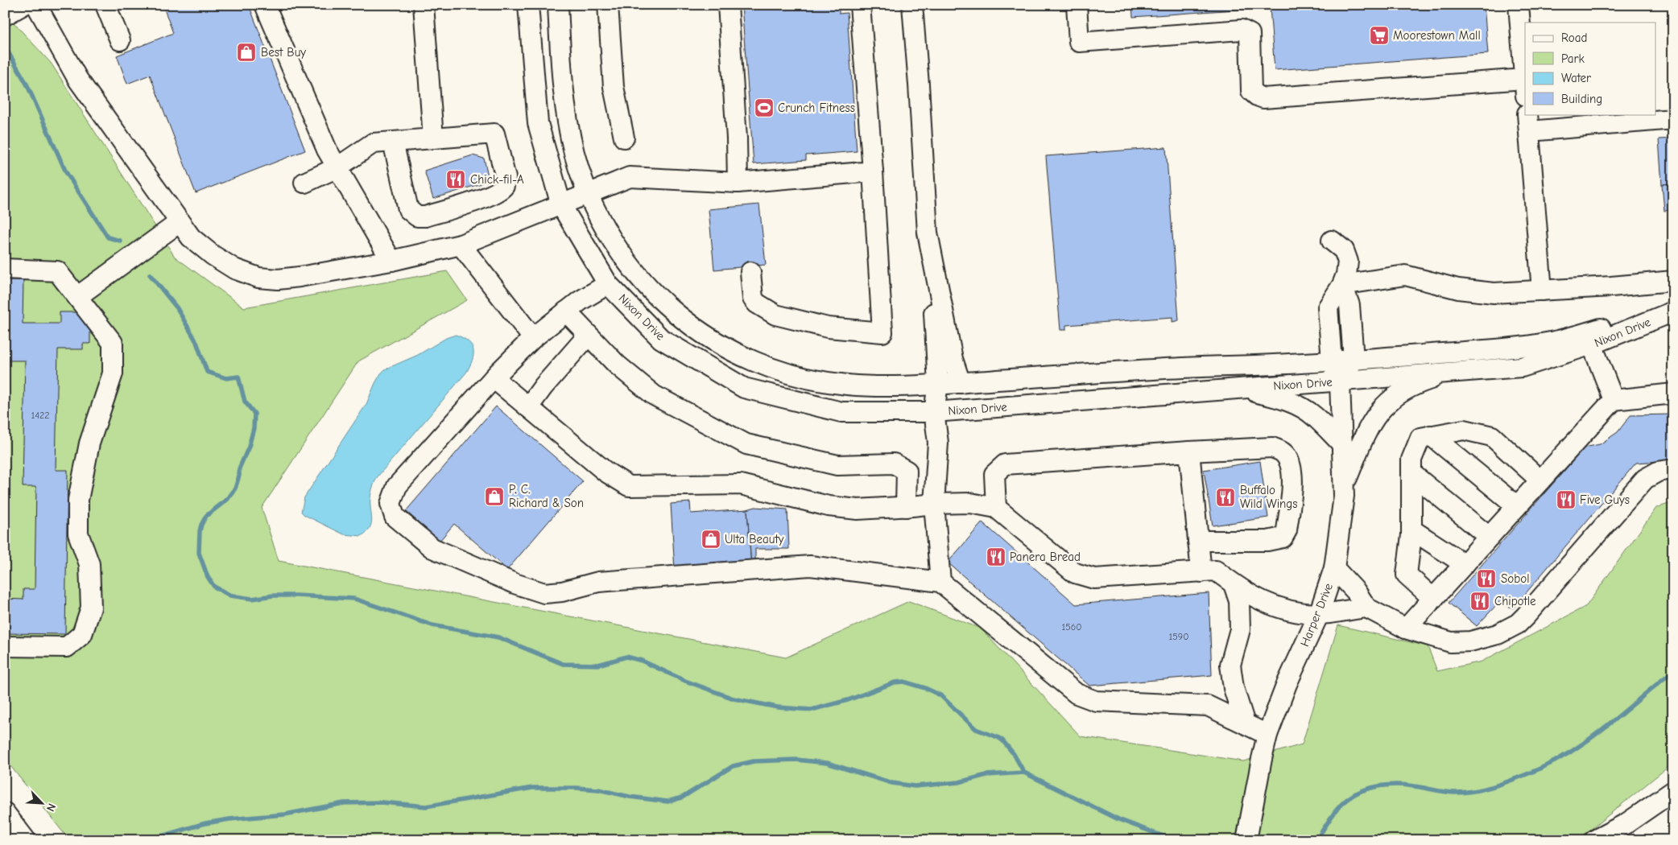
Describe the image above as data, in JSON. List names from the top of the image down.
{
  "streets": {
    "street": ["Nixon Drive", "Harper Drive"]
  },
  "crossings": [
    ["Nixon Drive", "Harper Drive"]
  ],
  "places": {
    "supermarket": ["Moorestown Mall"],
    "shop": ["Best Buy", "P. C. Richard & Son", "Ulta Beauty"],
    "sports": ["Crunch Fitness"],
    "restaurant": [
      "Chick-fil-A",
      "Buffalo Wild Wings",
      "Five Guys",
      "Panera Bread",
      "Sobol",
      "Chipotle"
    ]
  },
  "house_numbers": ["1422", "1560", "1590"],
  "legend": [
    "Road",
    "Park",
    "Water",
    "Building"
  ],
  "north": "bottom right"
}
